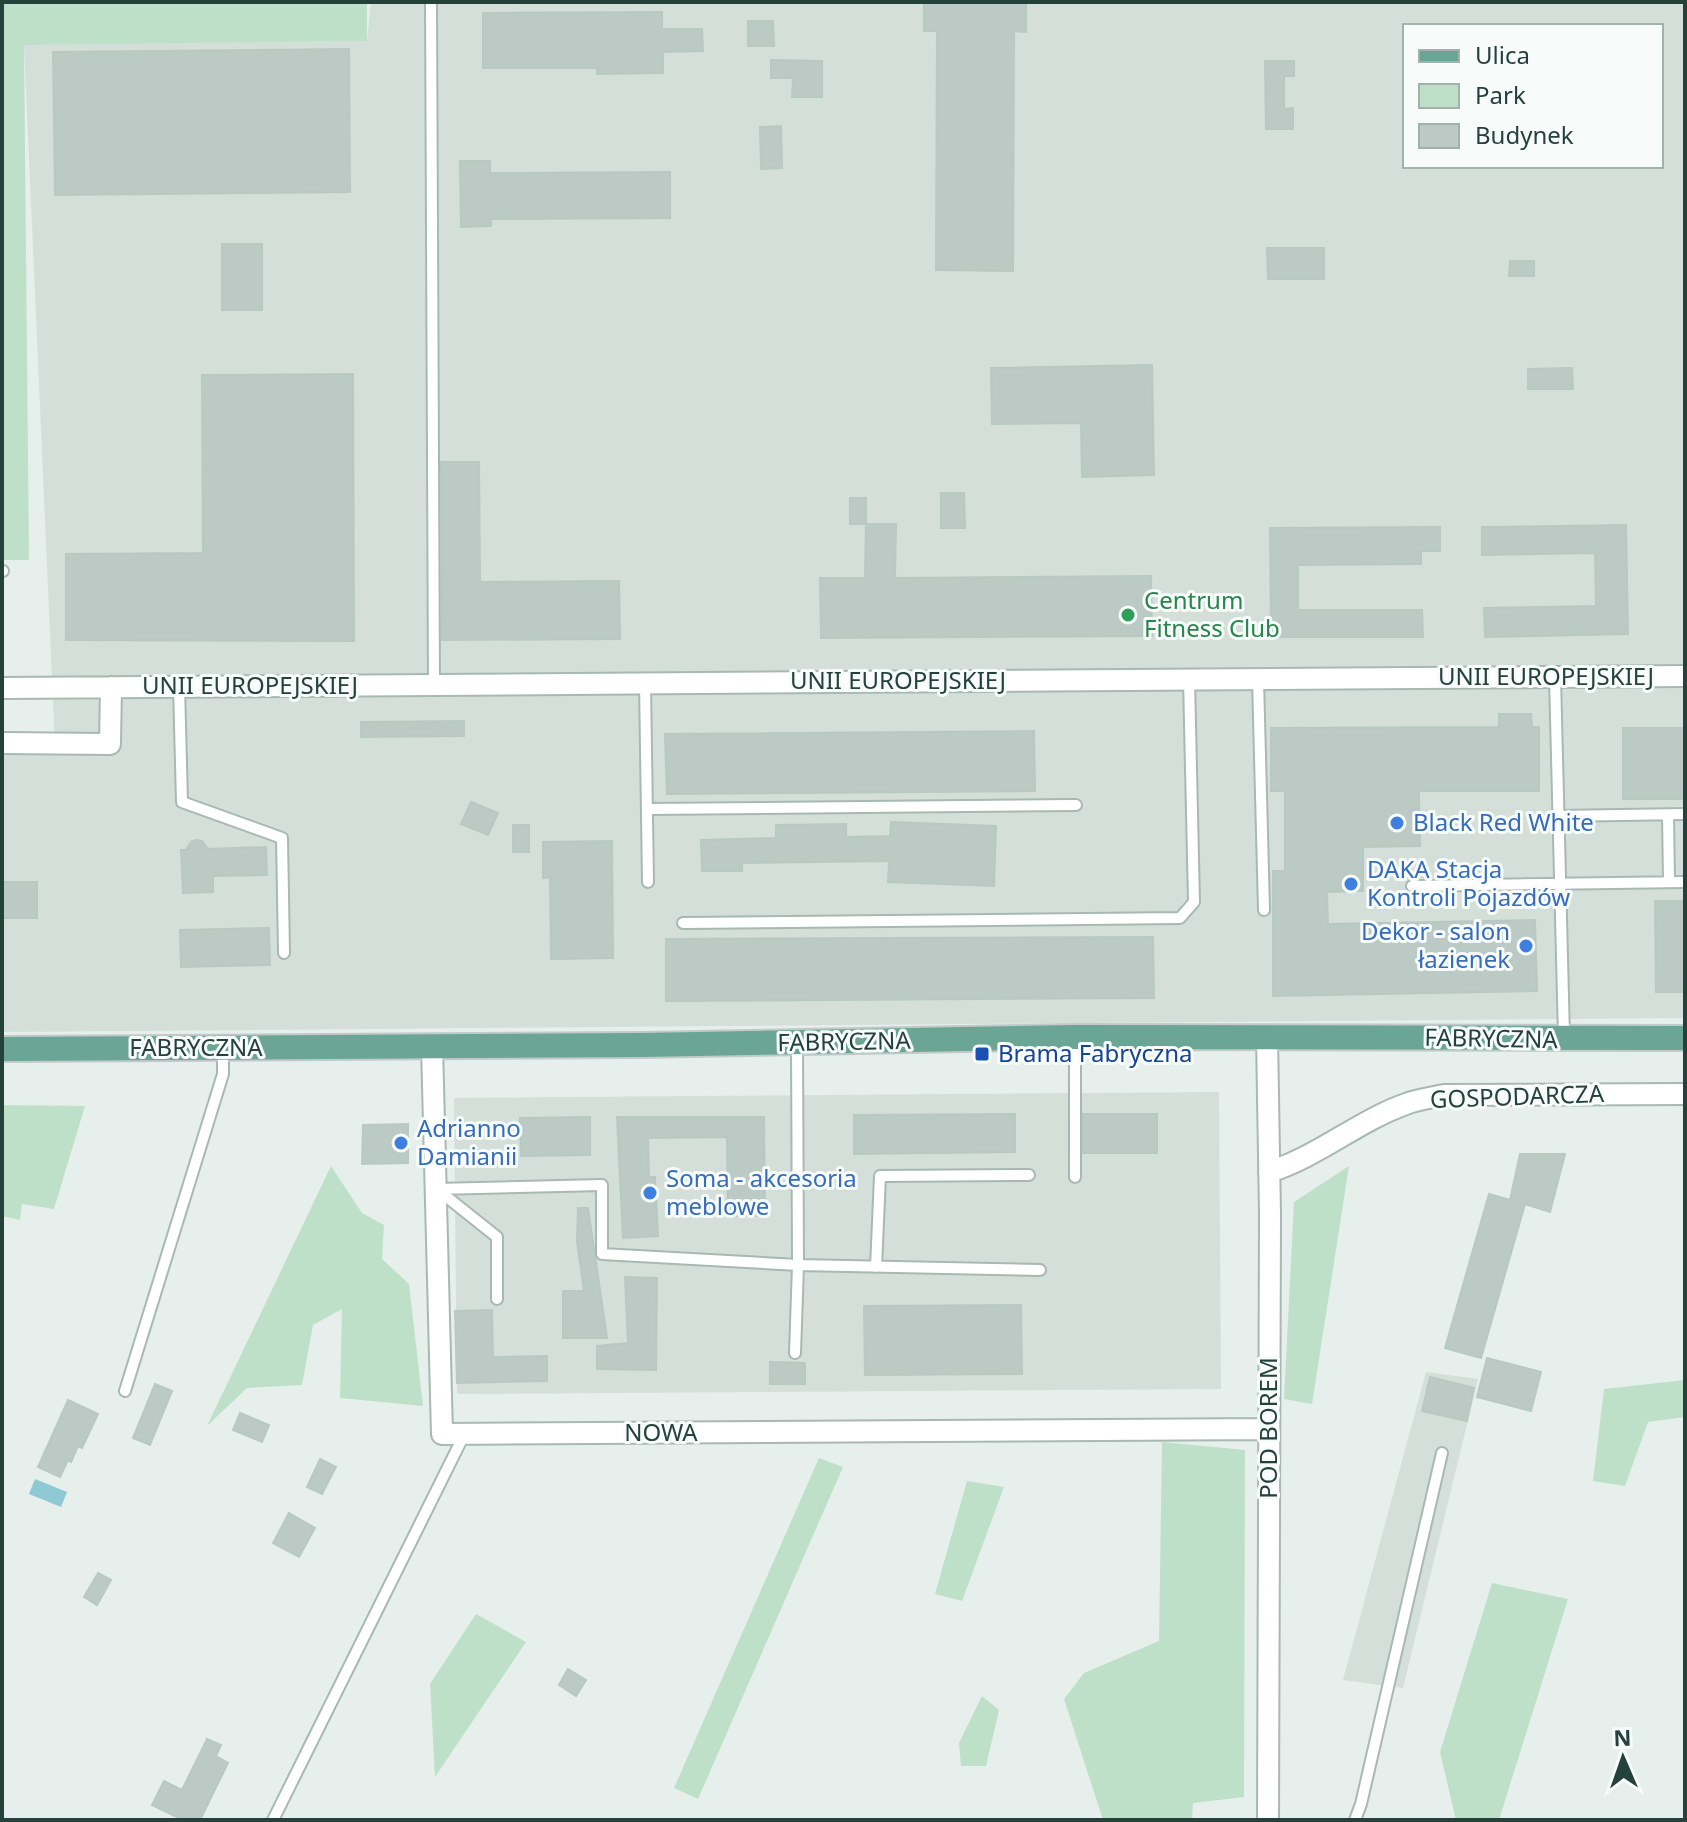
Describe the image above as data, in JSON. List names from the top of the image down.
{
  "streets": {
    "main road": ["FABRYCZNA"],
    "street": [
      "UNII EUROPEJSKIEJ",
      "GOSPODARCZA",
      "POD BOREM",
      "NOWA"
    ]
  },
  "crossings": [
    ["FABRYCZNA", "POD BOREM"],
    ["GOSPODARCZA", "POD BOREM"],
    ["POD BOREM", "NOWA"]
  ],
  "places": {
    "other": [
      "Centrum Fitness Club",
      "Black Red White",
      "DAKA Stacja Kontroli Pojazdów",
      "Dekor - salon łazienek",
      "Adrianno Damianii",
      "Soma - akcesoria meblowe"
    ],
    "transit": ["Brama Fabryczna"]
  },
  "legend": ["Ulica", "Park", "Budynek"],
  "north": "top"
}
